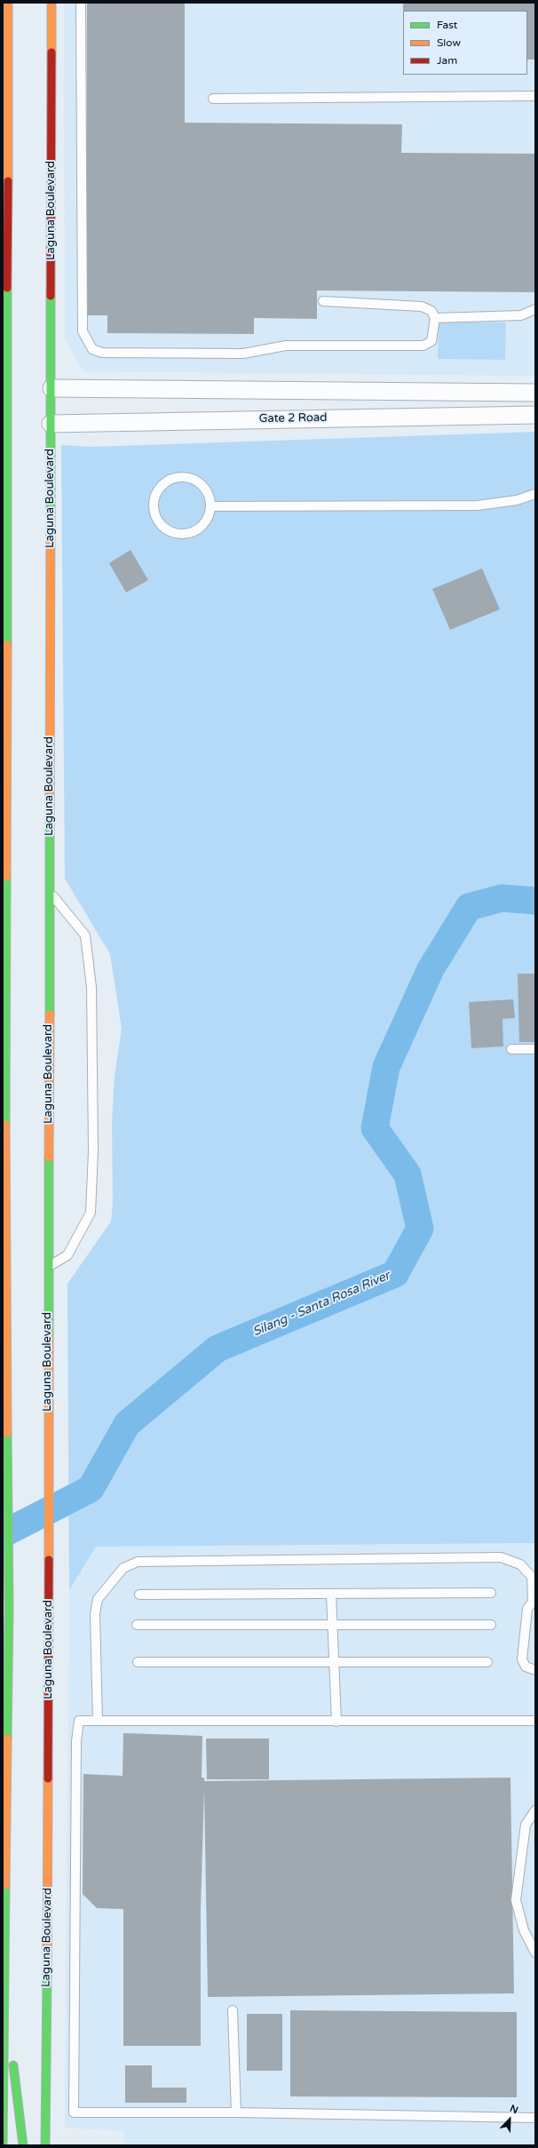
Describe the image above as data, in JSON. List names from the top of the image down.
{
  "streets": {
    "main road": ["Laguna Boulevard"],
    "street": ["Gate 2 Road"]
  },
  "crossings": [
    ["Laguna Boulevard", "Gate 2 Road"]
  ],
  "water": ["Silang - Santa Rosa River"],
  "legend": ["Fast", "Slow", "Jam"],
  "north": "top right"
}
